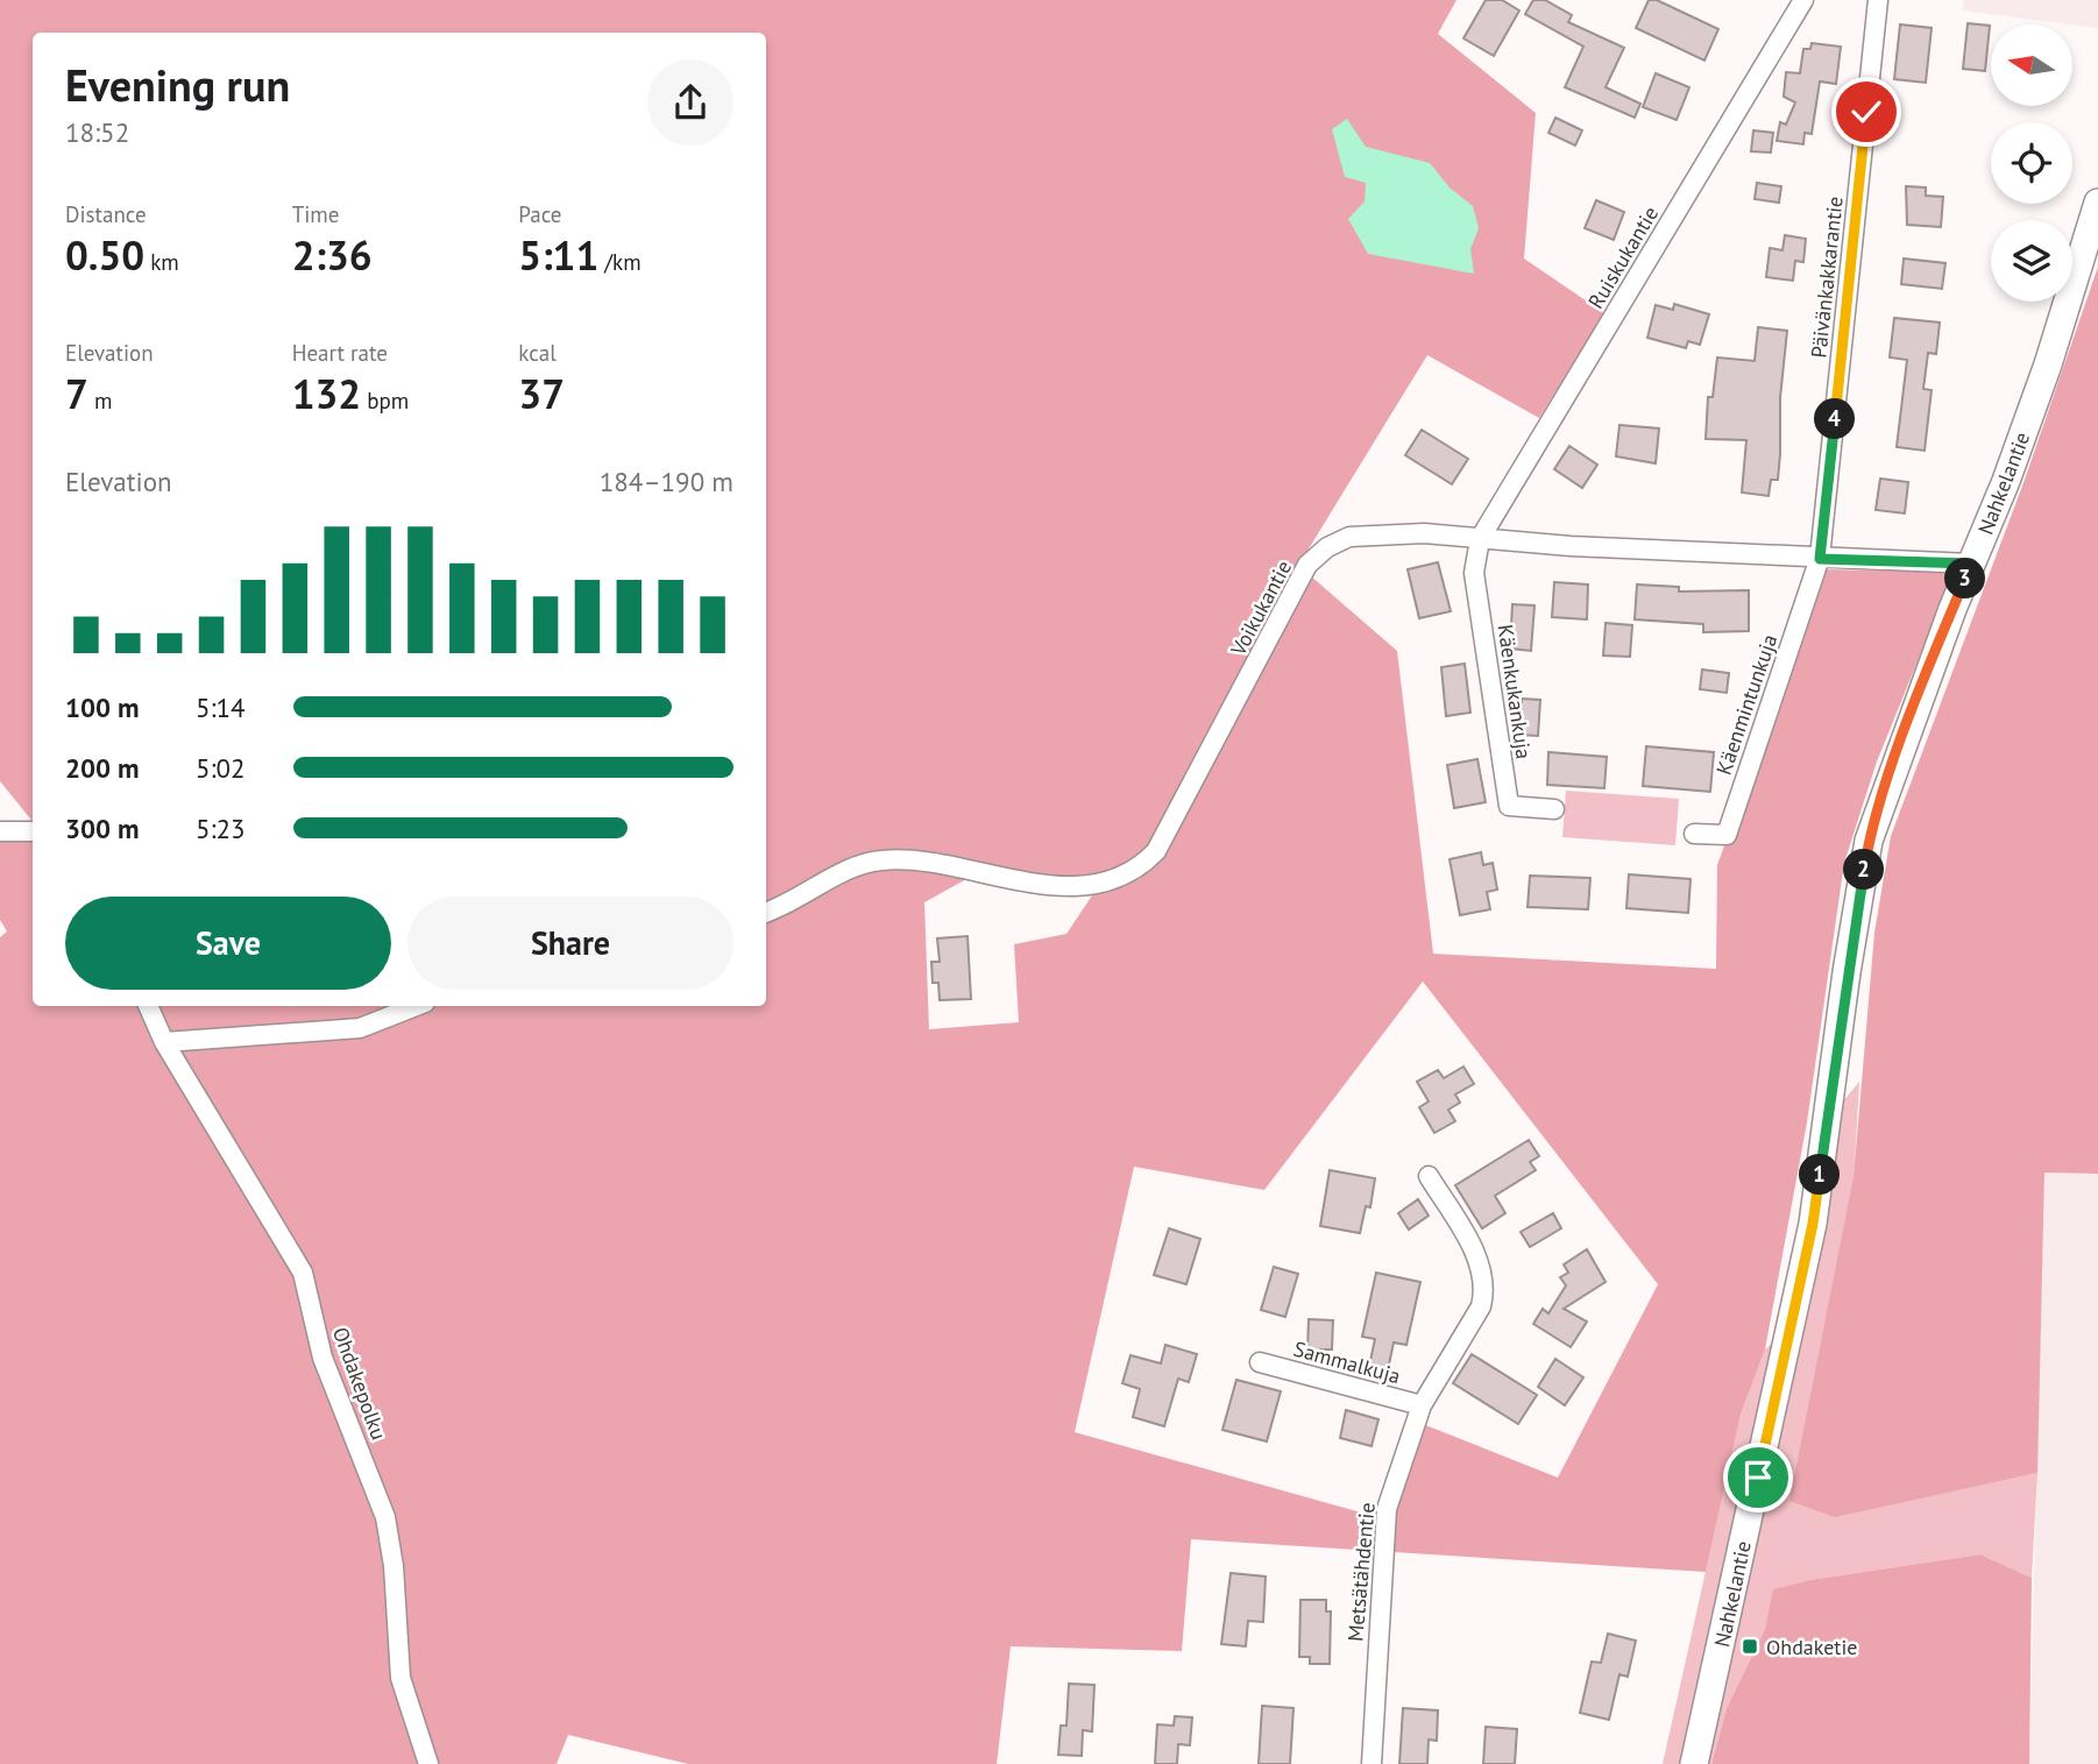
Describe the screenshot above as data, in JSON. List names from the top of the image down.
{
  "streets": {
    "main road": ["Nahkelantie"],
    "street": [
      "Ruiskukantie",
      "Päivänkakkarantie",
      "Voikukantie",
      "Käenkukankuja",
      "Käenmintunkuja",
      "Sammalkuja",
      "Ohdakepolku",
      "Metsätähdentie"
    ]
  },
  "crossings": [
    ["Ruiskukantie", "Voikukantie"],
    ["Ruiskukantie", "Käenkukankuja"],
    ["Päivänkakkarantie", "Voikukantie"],
    ["Päivänkakkarantie", "Käenmintunkuja"],
    ["Nahkelantie", "Voikukantie"],
    ["Voikukantie", "Käenkukankuja"],
    ["Voikukantie", "Käenmintunkuja"],
    ["Sammalkuja", "Metsätähdentie"]
  ],
  "places": {
    "transit": ["Ohdaketie"]
  },
  "north": "left",
  "page": {
    "heading": ["Evening run", "18:52"],
    "stats": [
      ["Distance", "0.50 km"],
      ["Time", "2:36"],
      ["Pace", "5:11 /km"],
      ["Elevation", "7 m"],
      ["Heart rate", "132 bpm"],
      ["kcal", "37"]
    ],
    "pins": [
      "4",
      "3",
      "2",
      "1"
    ],
    "chart": ["Elevation", "184–190 m"],
    "list": [
      {
        "name": "100 m",
        "note": "5:14"
      },
      {
        "name": "200 m",
        "note": "5:02"
      },
      {
        "name": "300 m",
        "note": "5:23"
      }
    ],
    "buttons": ["Save", "Share"]
  }
}
